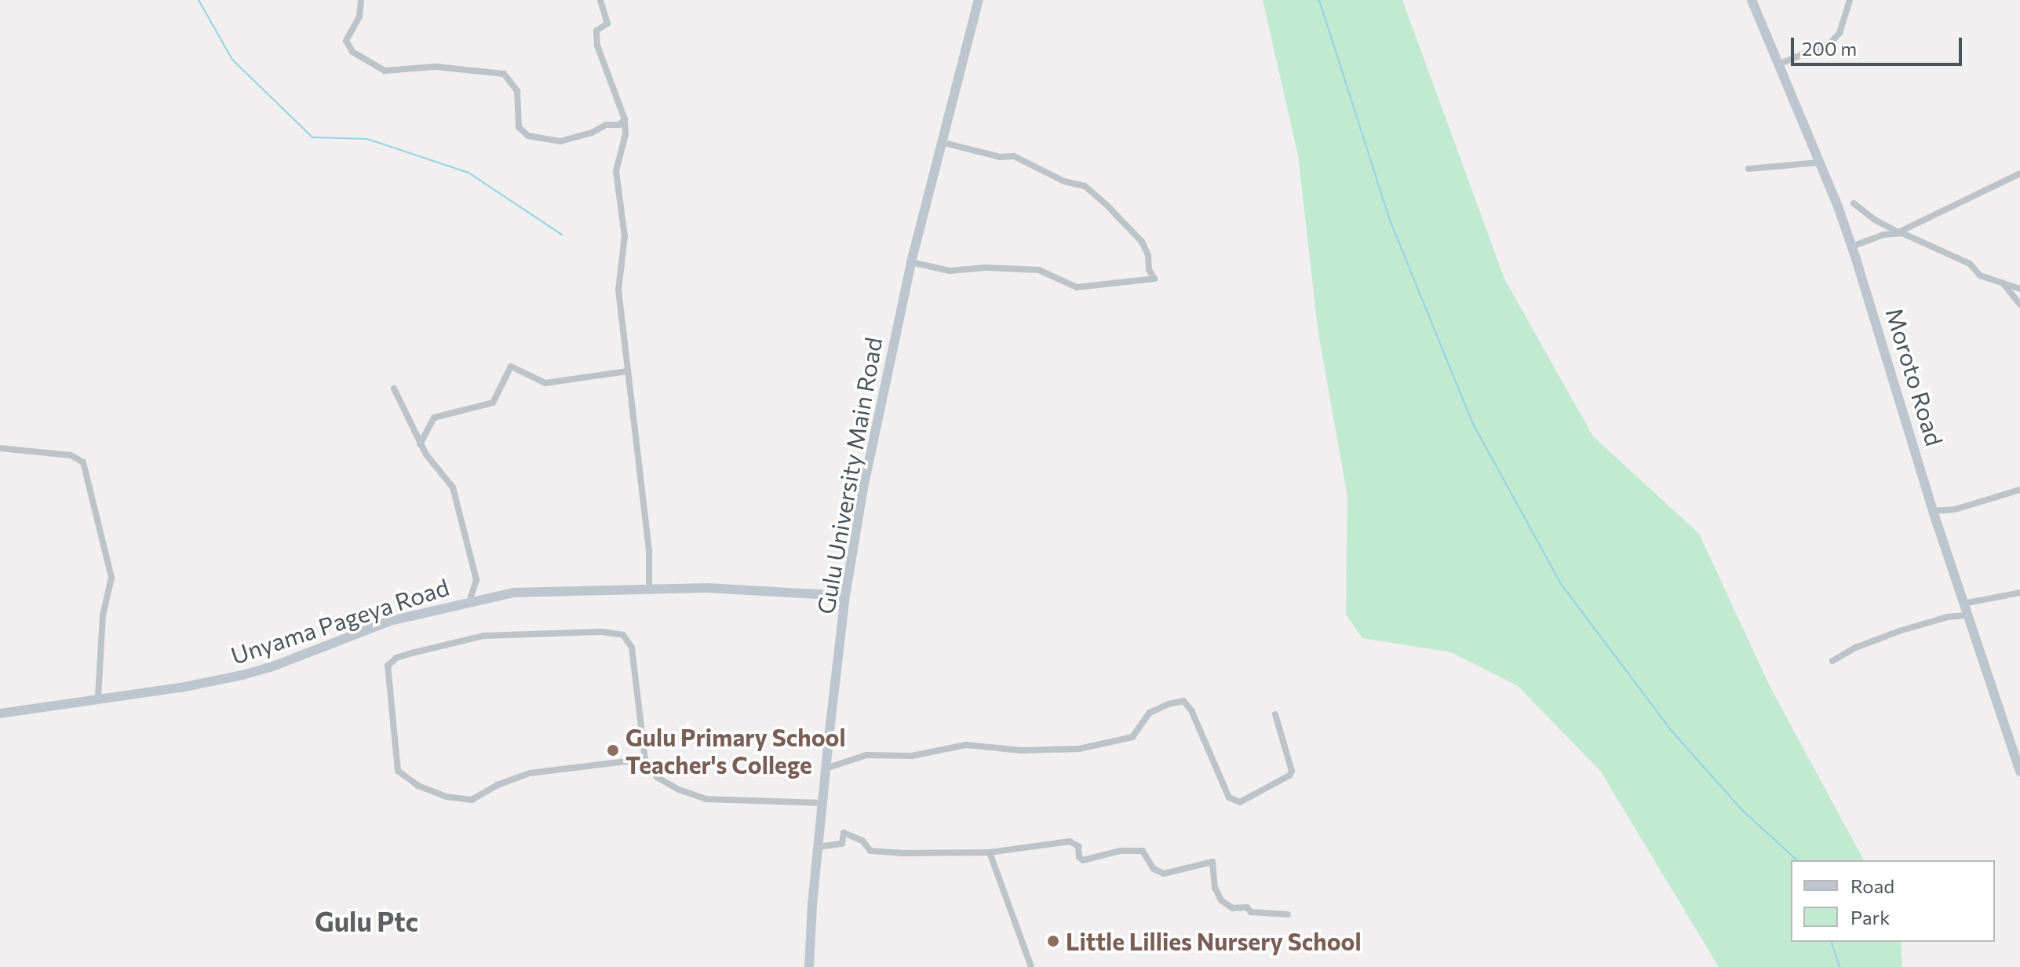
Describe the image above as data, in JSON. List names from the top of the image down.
{
  "streets": {
    "street": ["Moroto Road", "Gulu University Main Road", "Unyama Pageya Road"]
  },
  "crossings": [
    ["Gulu University Main Road", "Unyama Pageya Road"]
  ],
  "districts": ["Gulu Ptc"],
  "places": ["Gulu Primary School Teacher's College", "Little Lillies Nursery School"],
  "legend": ["Road", "Park"],
  "scale_bar": "200 m"
}
